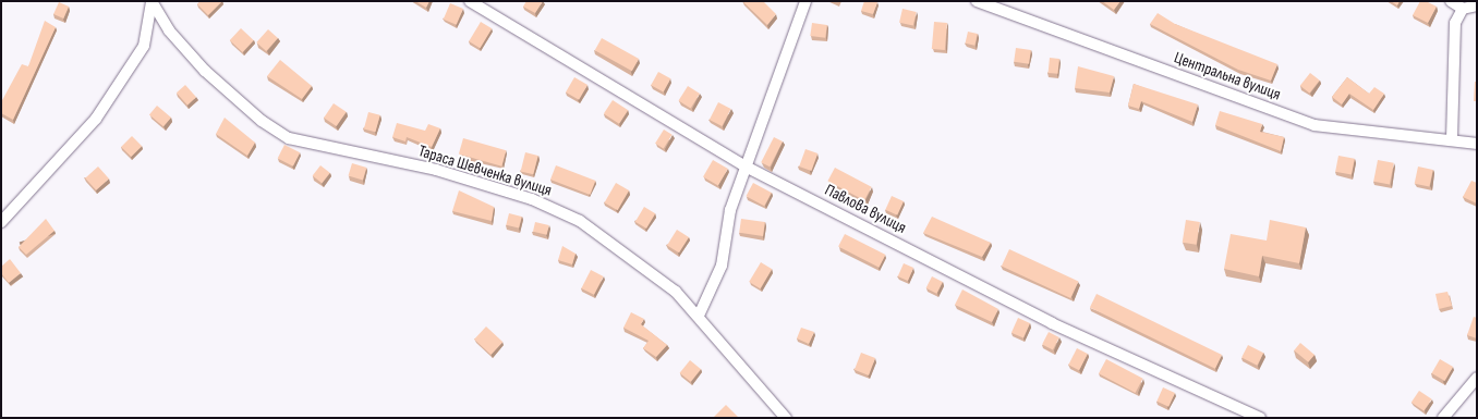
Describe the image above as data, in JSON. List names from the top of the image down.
{
  "streets": {
    "street": ["Центральна вулиця", "Тараса Шевченка вулиця", "Павлова вулиця"]
  }
}
